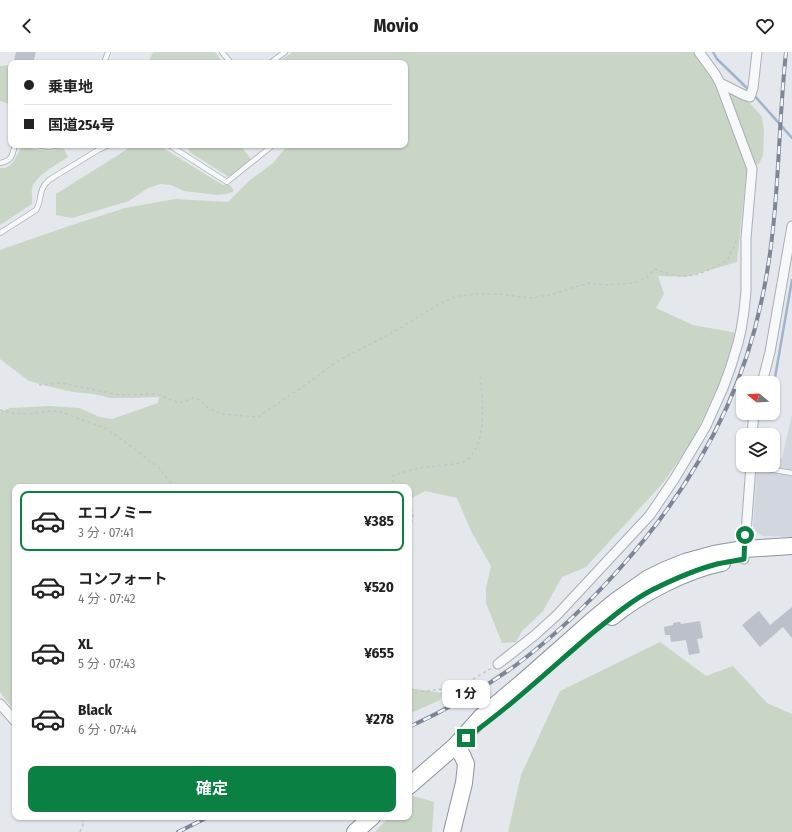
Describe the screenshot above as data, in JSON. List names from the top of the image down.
{
  "north": "left",
  "page": {
    "header": "Movio",
    "banner": ["乗車地", "国道254号"],
    "list": [
      {
        "name": "エコノミー",
        "note": "3 分 · 07:41",
        "value": "¥385"
      },
      {
        "name": "コンフォート",
        "note": "4 分 · 07:42",
        "value": "¥520"
      },
      {
        "name": "XL",
        "note": "5 分 · 07:43",
        "value": "¥655"
      },
      {
        "name": "Black",
        "note": "6 分 · 07:44",
        "value": "¥278"
      }
    ],
    "bubble": "1 分",
    "buttons": "確定"
  }
}
